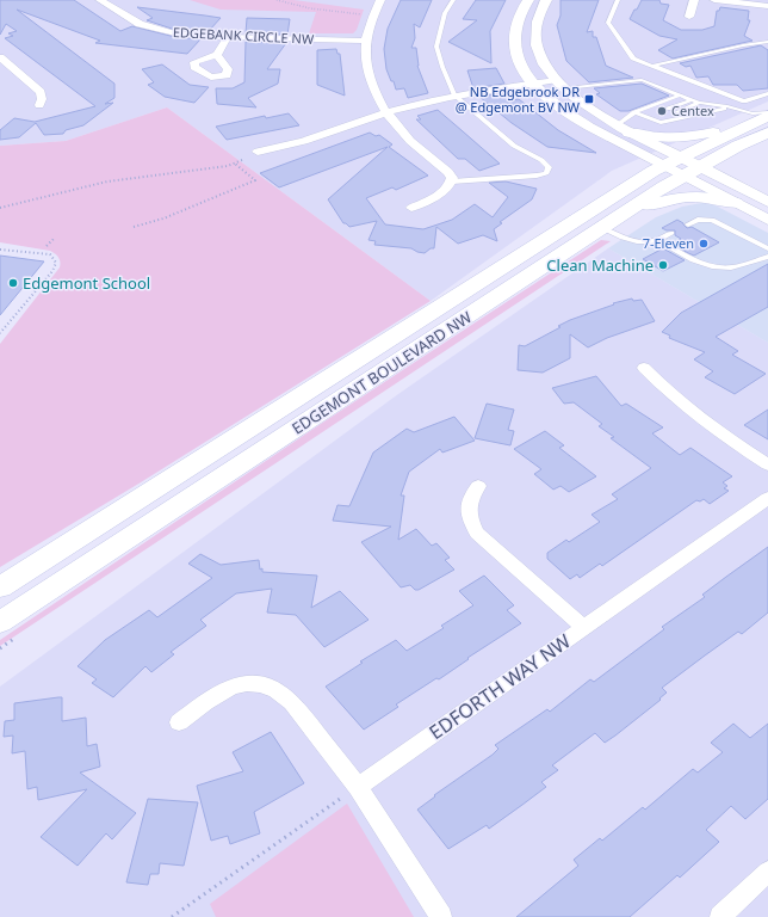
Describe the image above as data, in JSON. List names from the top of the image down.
{
  "streets": {
    "main road": ["EDGEMONT BOULEVARD NW"],
    "street": ["EDGEBANK CIRCLE NW", "EDFORTH WAY NW"]
  },
  "places": {
    "transit": ["NB Edgebrook DR @ Edgemont BV NW"],
    "other": [
      "Centex",
      "7-Eleven",
      "Clean Machine",
      "Edgemont School"
    ]
  }
}
